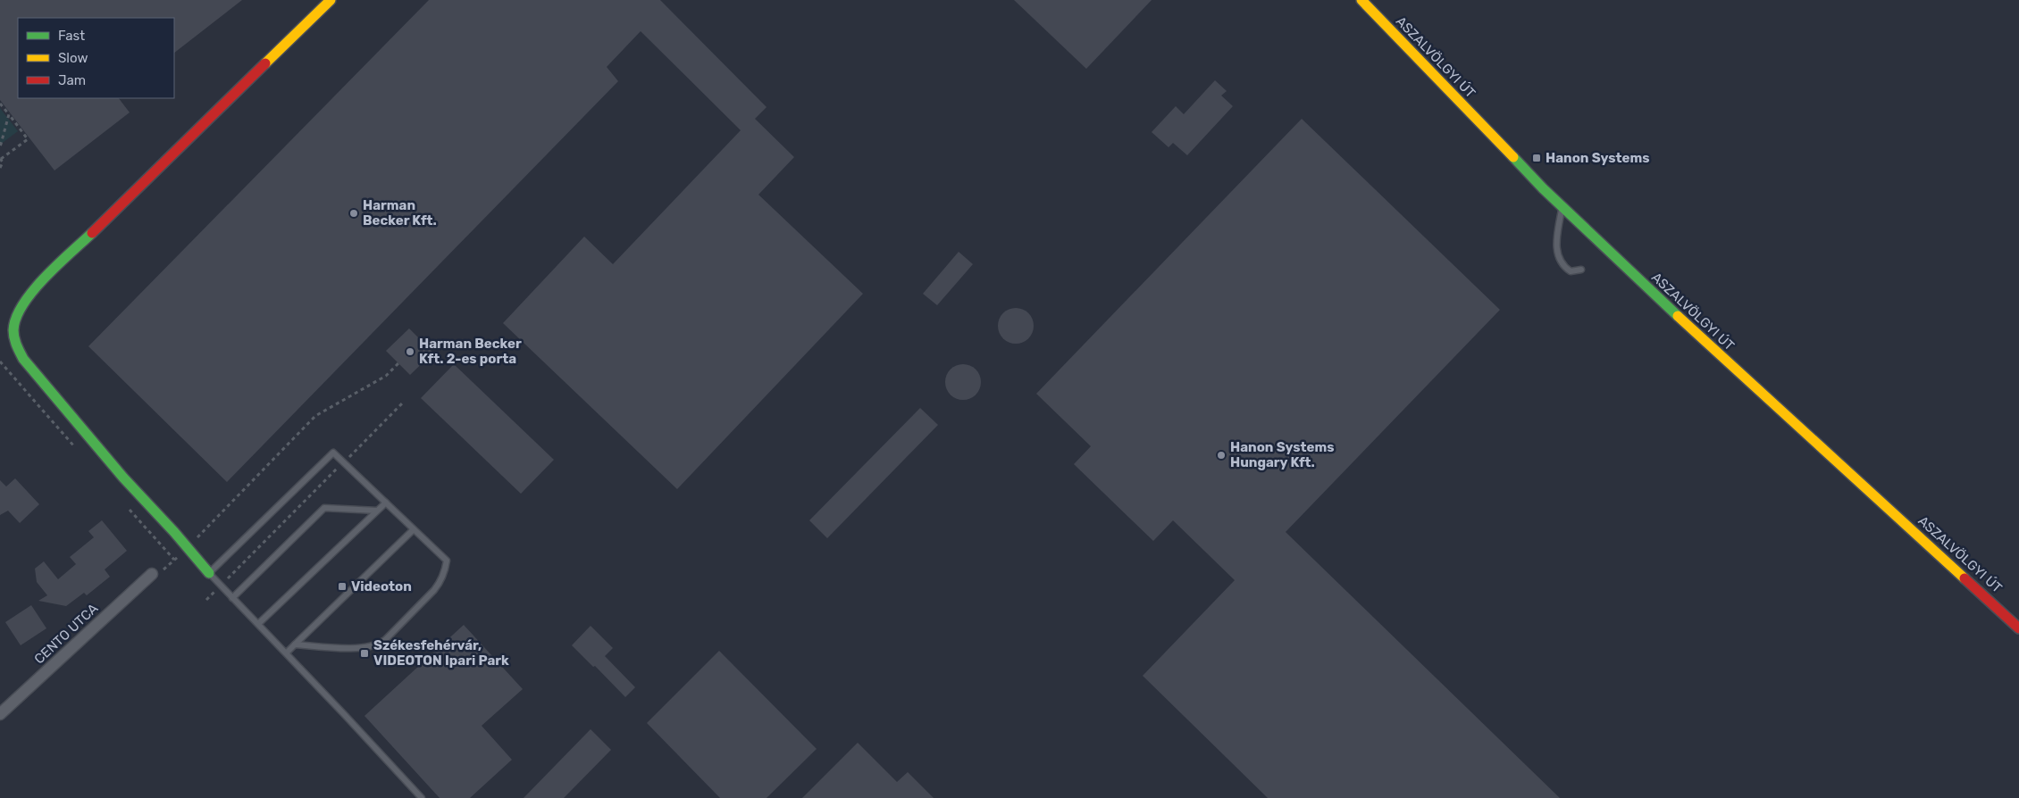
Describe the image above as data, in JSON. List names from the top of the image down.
{
  "streets": {
    "street": ["ASZALVÖLGYI ÚT", "CENTO UTCA"]
  },
  "places": {
    "transit": ["Hanon Systems", "Videoton", "Székesfehérvár, VIDEOTON Ipari Park"],
    "other": ["Harman Becker Kft.", "Harman Becker Kft. 2-es porta", "Hanon Systems Hungary Kft."]
  },
  "legend": ["Fast", "Slow", "Jam"]
}
